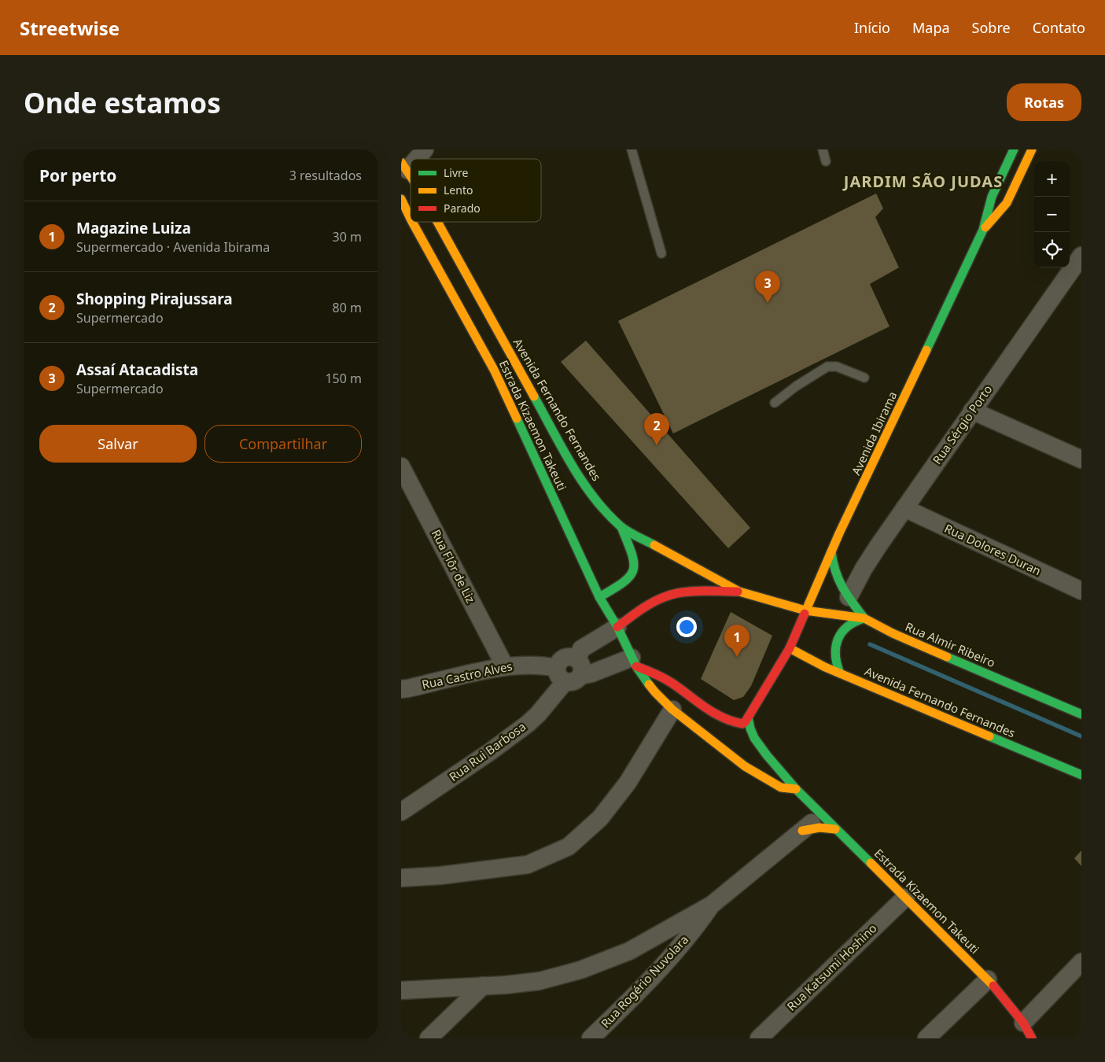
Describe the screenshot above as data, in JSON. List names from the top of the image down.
{
  "streets": {
    "main road": [
      "Avenida Fernando Fernandes",
      "Estrada Kizaemon Takeuti",
      "Avenida Ibirama",
      "Rua Almir Ribeiro"
    ],
    "street": [
      "Rua Sérgio Porto",
      "Rua Dolores Duran",
      "Rua Flôr de Liz",
      "Rua Castro Alves",
      "Rua Rui Barbosa",
      "Rua Katsumi Hoshino",
      "Rua Rogério Nuvolara"
    ]
  },
  "crossings": [
    ["Avenida Fernando Fernandes", "Avenida Ibirama"],
    ["Avenida Fernando Fernandes", "Rua Almir Ribeiro"],
    ["Rua Sérgio Porto", "Rua Dolores Duran"],
    ["Estrada Kizaemon Takeuti", "Avenida Ibirama"],
    ["Estrada Kizaemon Takeuti", "Rua Katsumi Hoshino"],
    ["Avenida Ibirama", "Rua Almir Ribeiro"],
    ["Rua Flôr de Liz", "Rua Castro Alves"],
    ["Rua Castro Alves", "Rua Rui Barbosa"]
  ],
  "districts": ["JARDIM SÃO JUDAS"],
  "legend": ["Livre", "Lento", "Parado"],
  "page": {
    "header": "Streetwise",
    "nav": [
      "Início",
      "Mapa",
      "Sobre",
      "Contato"
    ],
    "buttons": [
      "Rotas",
      ["Salvar", "Compartilhar"]
    ],
    "title": "Onde estamos",
    "heading": ["Por perto", "3 resultados"],
    "map_buttons": ["+", "−"],
    "list": [
      {
        "mark": "1",
        "name": "Magazine Luiza",
        "note": "Supermercado · Avenida Ibirama",
        "value": "30 m"
      },
      {
        "mark": "2",
        "name": "Shopping Pirajussara",
        "note": "Supermercado",
        "value": "80 m"
      },
      {
        "mark": "3",
        "name": "Assaí Atacadista",
        "note": "Supermercado",
        "value": "150 m"
      }
    ],
    "pins": ["3", "2", "1"]
  }
}
